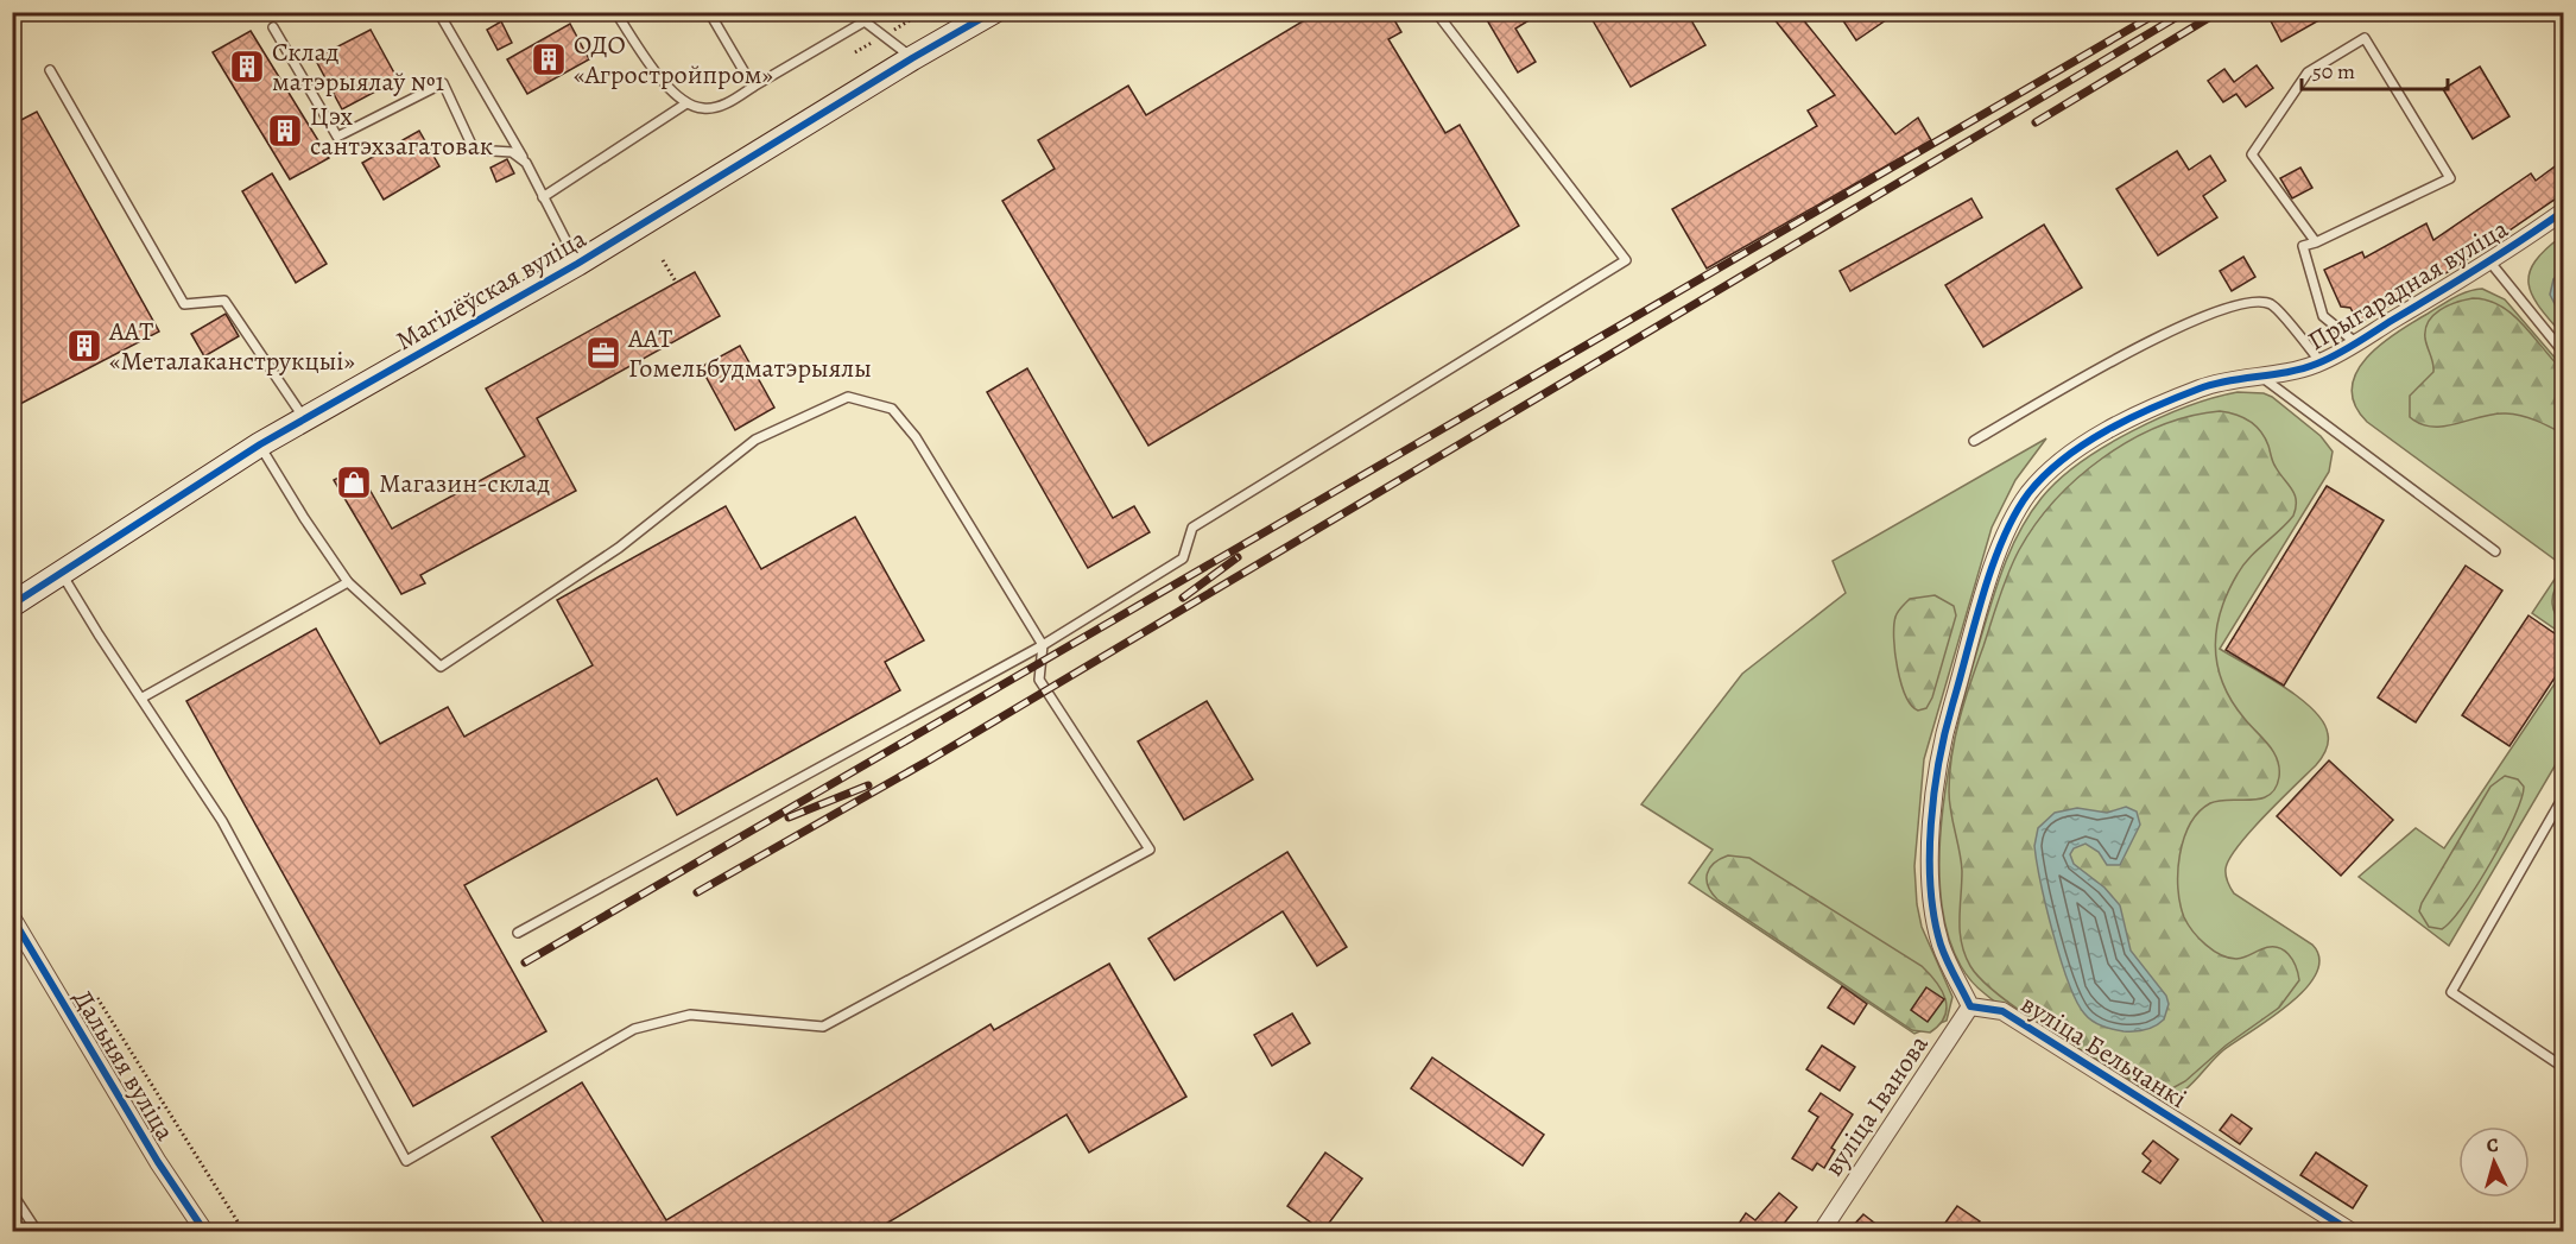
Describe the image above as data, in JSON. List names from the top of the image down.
{
  "streets": {
    "street": [
      "Прыгарадная вуліца",
      "Магілёўская вуліца",
      "вуліца Бельчанкі",
      "Дальняя вуліца",
      "вуліца Іванова"
    ]
  },
  "crossings": [
    ["Прыгарадная вуліца", "вуліца Бельчанкі"],
    ["Прыгарадная вуліца", "вуліца Іванова"],
    ["вуліца Бельчанкі", "вуліца Іванова"]
  ],
  "places": {
    "building": [
      "ОДО «Агростройпром»",
      "Склад матэрыялаў №1",
      "Цэх сантэхзагатовак",
      "ААТ «Металаканструкцыі»"
    ],
    "office": ["ААТ Гомельбудматэрыялы"],
    "shop": ["Магазин-склад"]
  },
  "scale_bar": "50 m",
  "north": "top"
}
